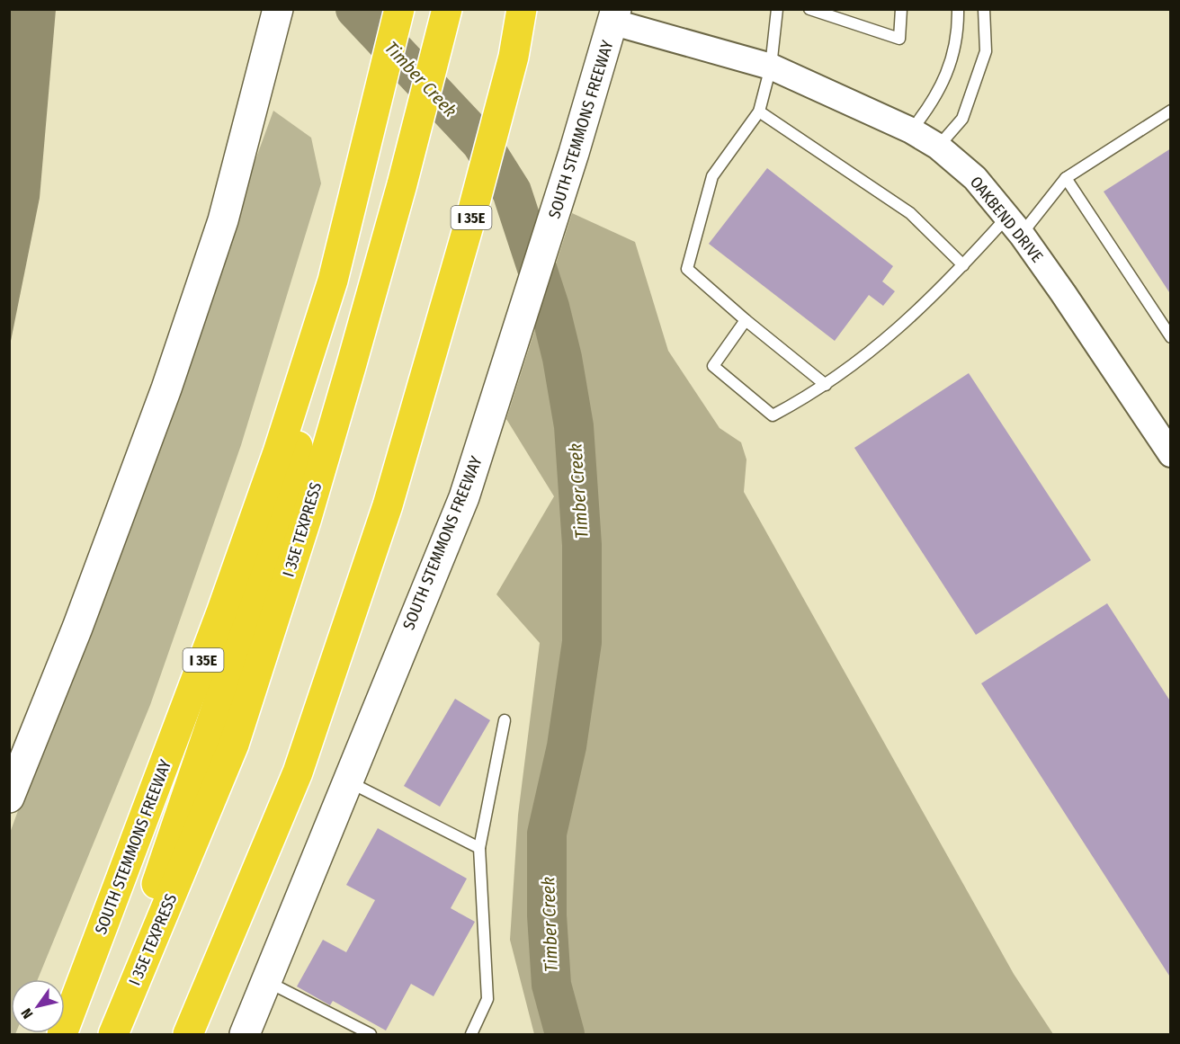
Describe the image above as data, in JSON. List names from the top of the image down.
{
  "streets": {
    "highway": ["SOUTH STEMMONS FREEWAY", "I 35E", "I 35E TEXPRESS"],
    "street": ["OAKBEND DRIVE"]
  },
  "crossings": [
    ["SOUTH STEMMONS FREEWAY", "OAKBEND DRIVE"]
  ],
  "water": ["Timber Creek"],
  "north": "bottom left"
}
